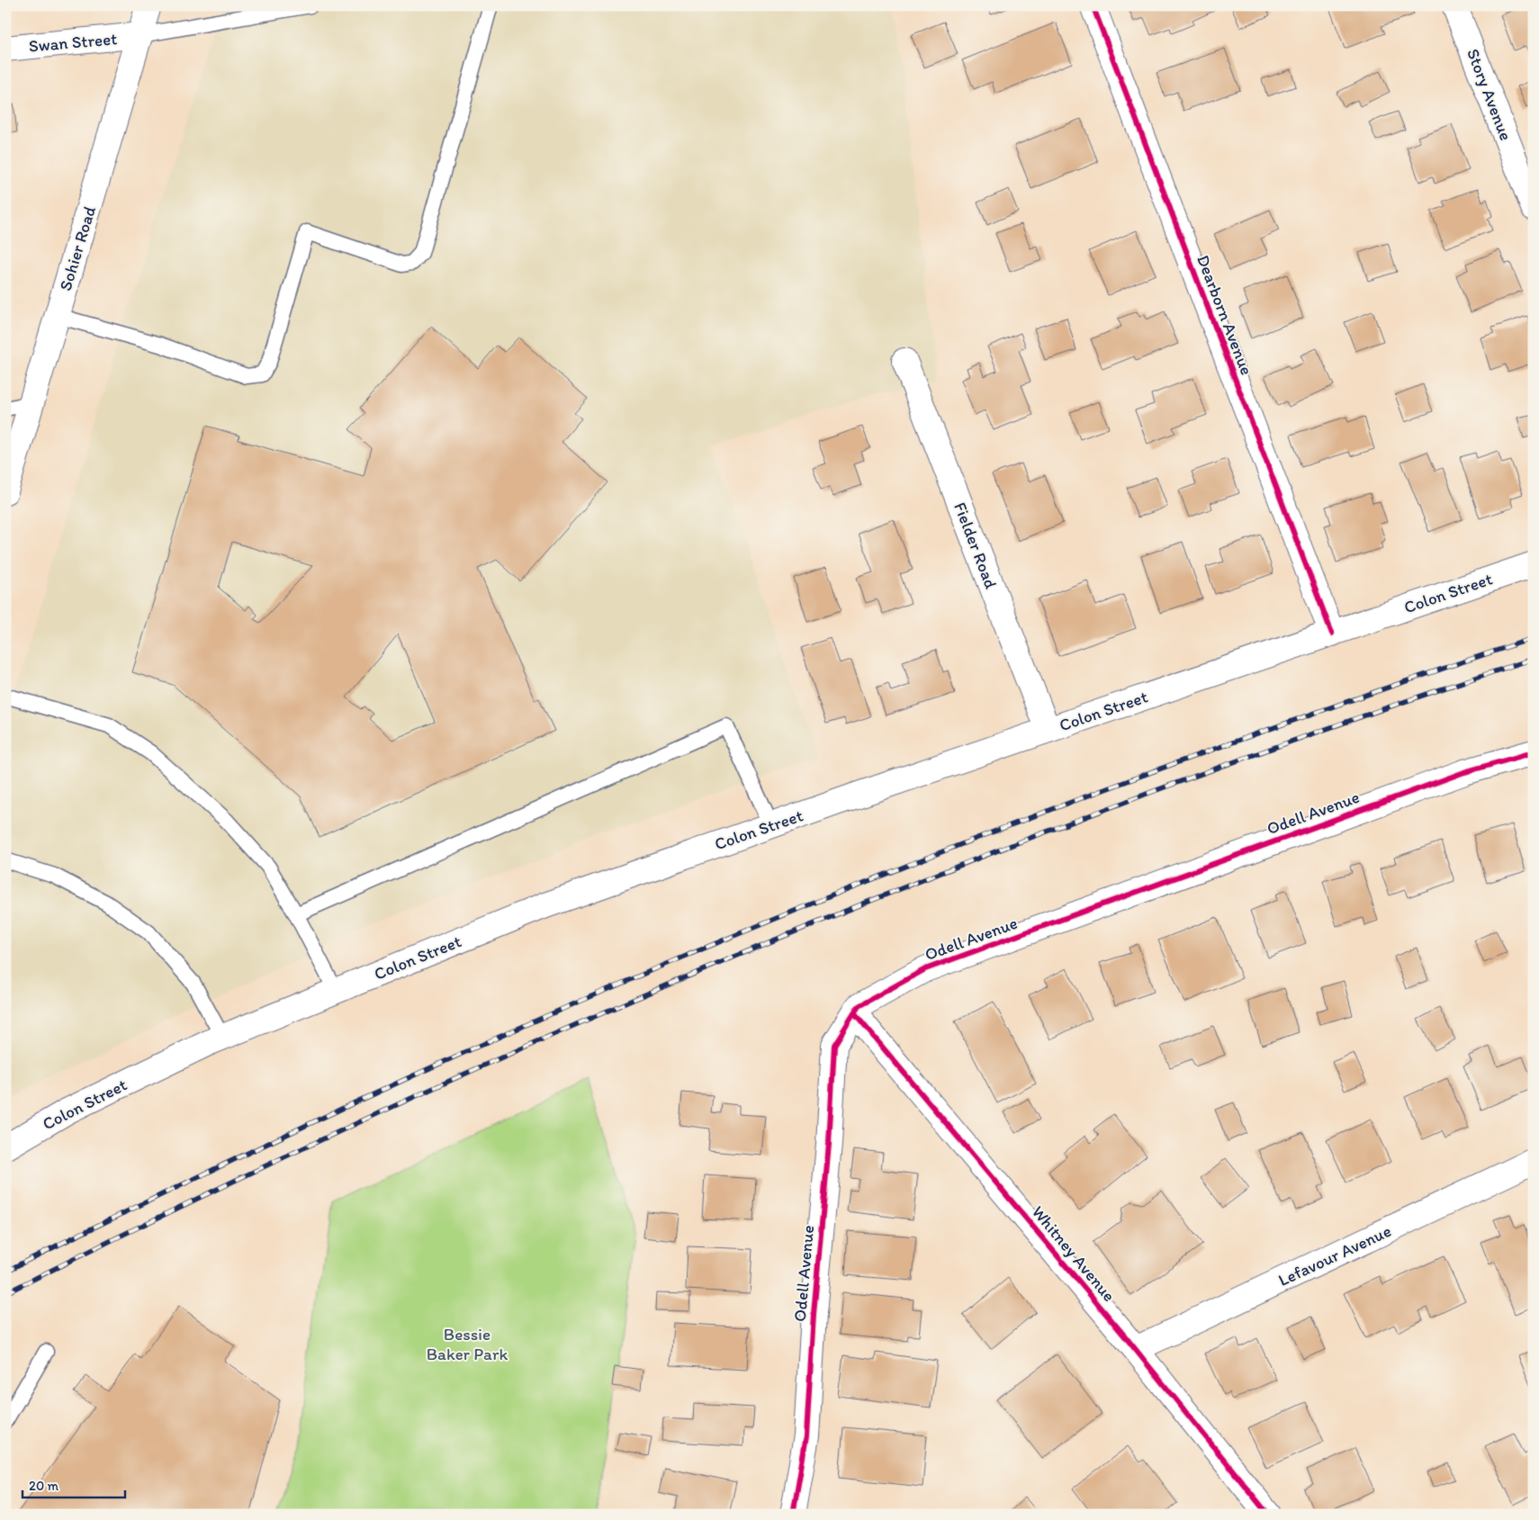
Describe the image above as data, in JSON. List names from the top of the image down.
{
  "streets": {
    "street": [
      "Swan Street",
      "Story Avenue",
      "Sohier Road",
      "Dearborn Avenue",
      "Fielder Road",
      "Colon Street",
      "Odell Avenue",
      "Whitney Avenue",
      "Lefavour Avenue"
    ]
  },
  "crossings": [
    ["Swan Street", "Sohier Road"],
    ["Dearborn Avenue", "Colon Street"],
    ["Fielder Road", "Colon Street"],
    ["Odell Avenue", "Whitney Avenue"],
    ["Whitney Avenue", "Lefavour Avenue"]
  ],
  "parks": ["Bessie Baker Park"],
  "scale_bar": "20 m"
}
